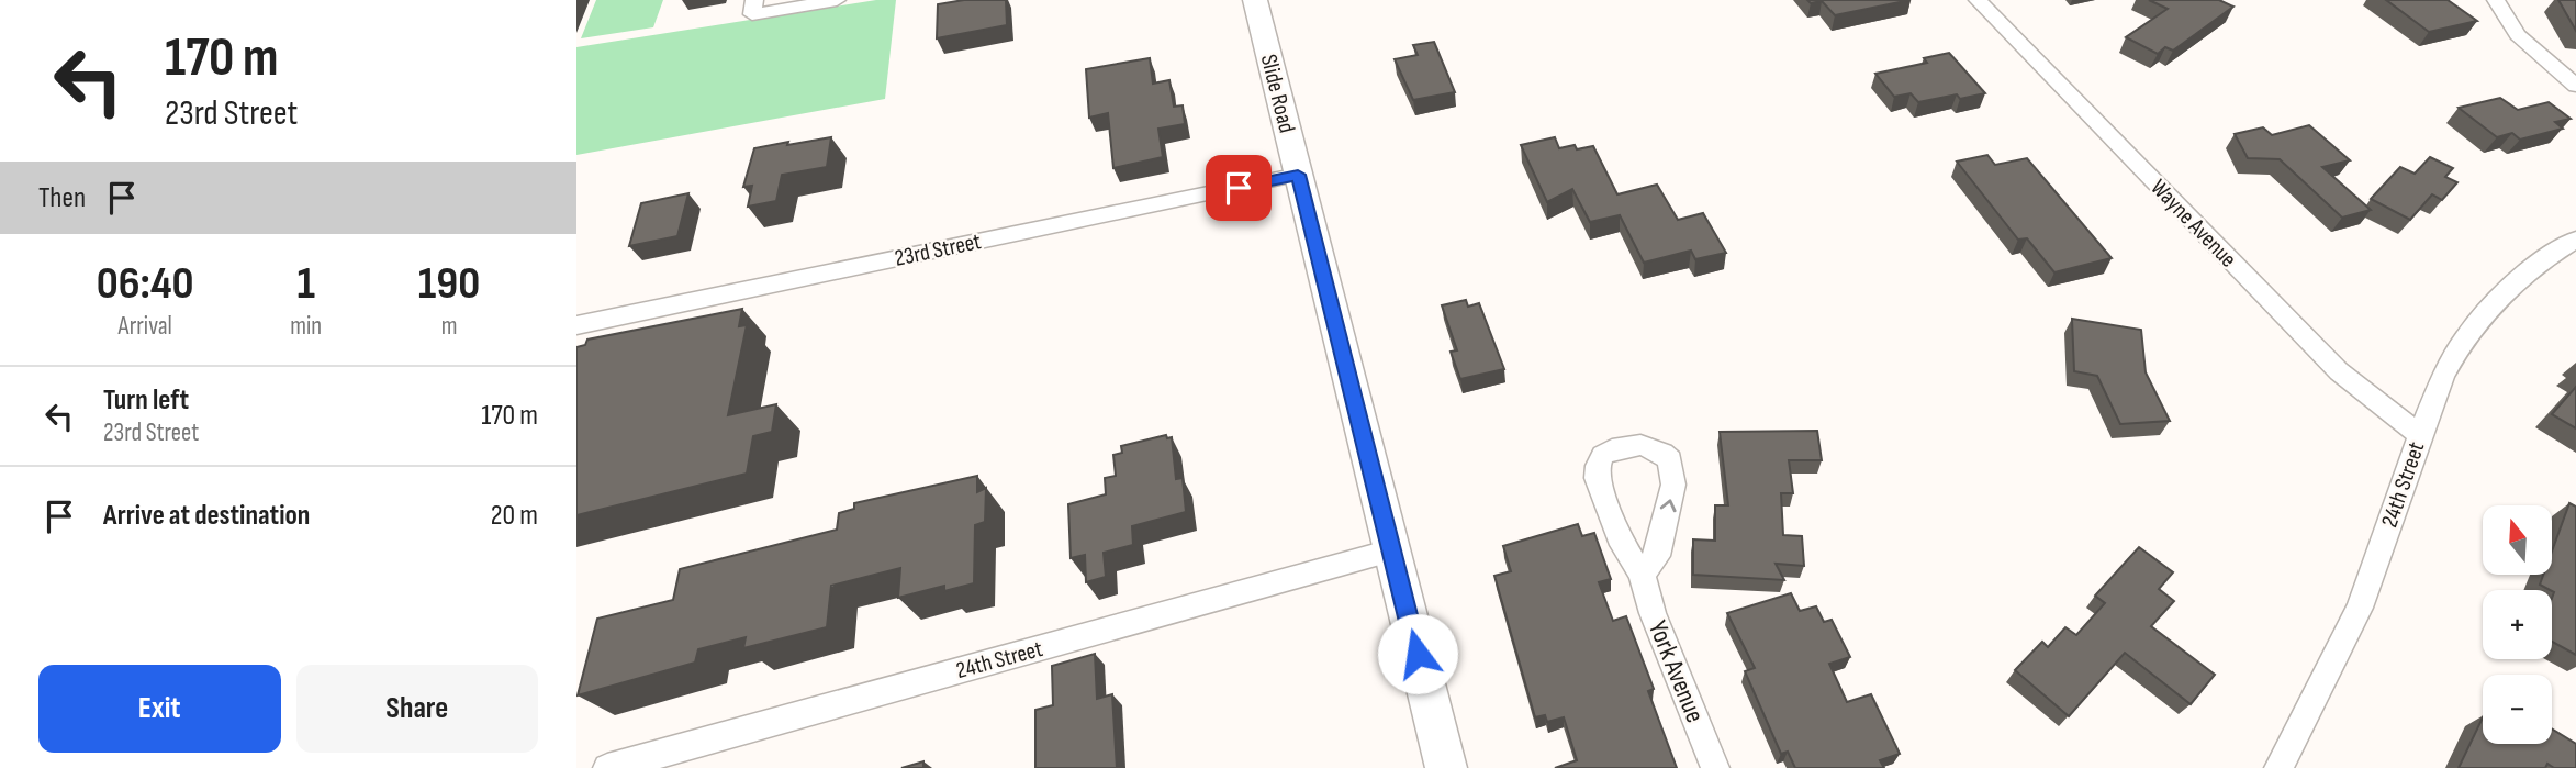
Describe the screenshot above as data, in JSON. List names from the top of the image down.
{
  "streets": {
    "main road": ["Slide Road"],
    "street": [
      "Wayne Avenue",
      "23rd Street",
      "24th Street",
      "York Avenue"
    ]
  },
  "crossings": [
    ["Slide Road", "23rd Street"],
    ["Slide Road", "24th Street"],
    ["Wayne Avenue", "24th Street"]
  ],
  "north": "top",
  "page": {
    "turn": ["170 m", "23rd Street"],
    "then": "Then",
    "eta": [
      "06:40",
      "Arrival",
      "1",
      "min",
      "190",
      "m"
    ],
    "list": [
      {
        "name": "Turn left",
        "note": "23rd Street",
        "value": "170 m"
      },
      {
        "name": "Arrive at destination",
        "value": "20 m"
      }
    ],
    "map_buttons": ["+", "−"],
    "buttons": ["Exit", "Share"]
  }
}
